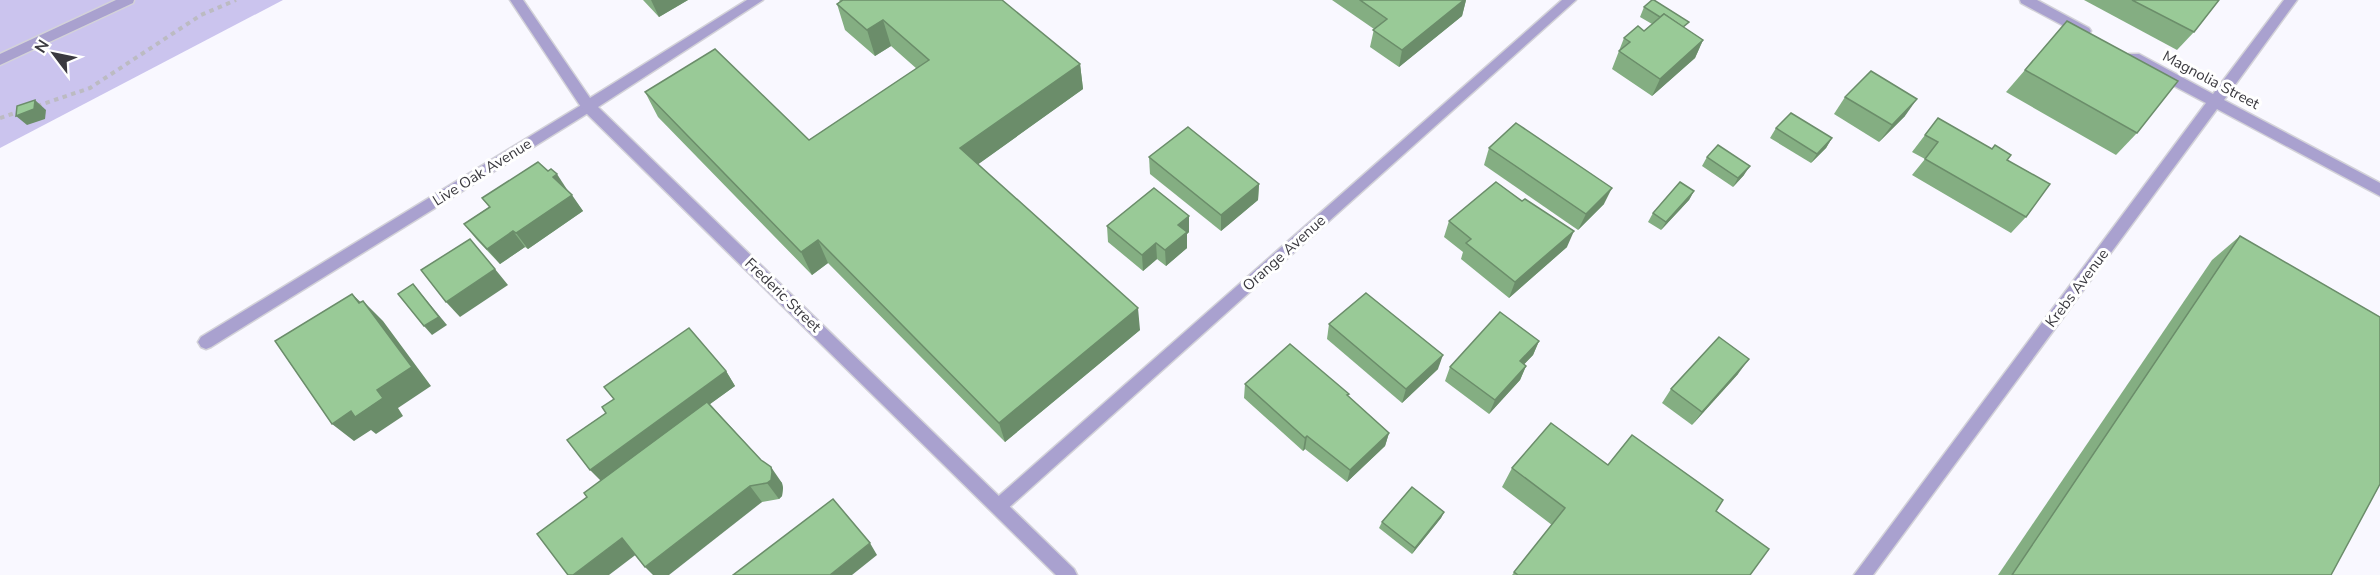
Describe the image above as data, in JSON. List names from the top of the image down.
{
  "streets": {
    "street": [
      "Magnolia Street",
      "Live Oak Avenue",
      "Orange Avenue",
      "Krebs Avenue",
      "Frederic Street"
    ]
  },
  "crossings": [
    ["Magnolia Street", "Krebs Avenue"],
    ["Live Oak Avenue", "Frederic Street"],
    ["Orange Avenue", "Frederic Street"]
  ],
  "north": "top left"
}
